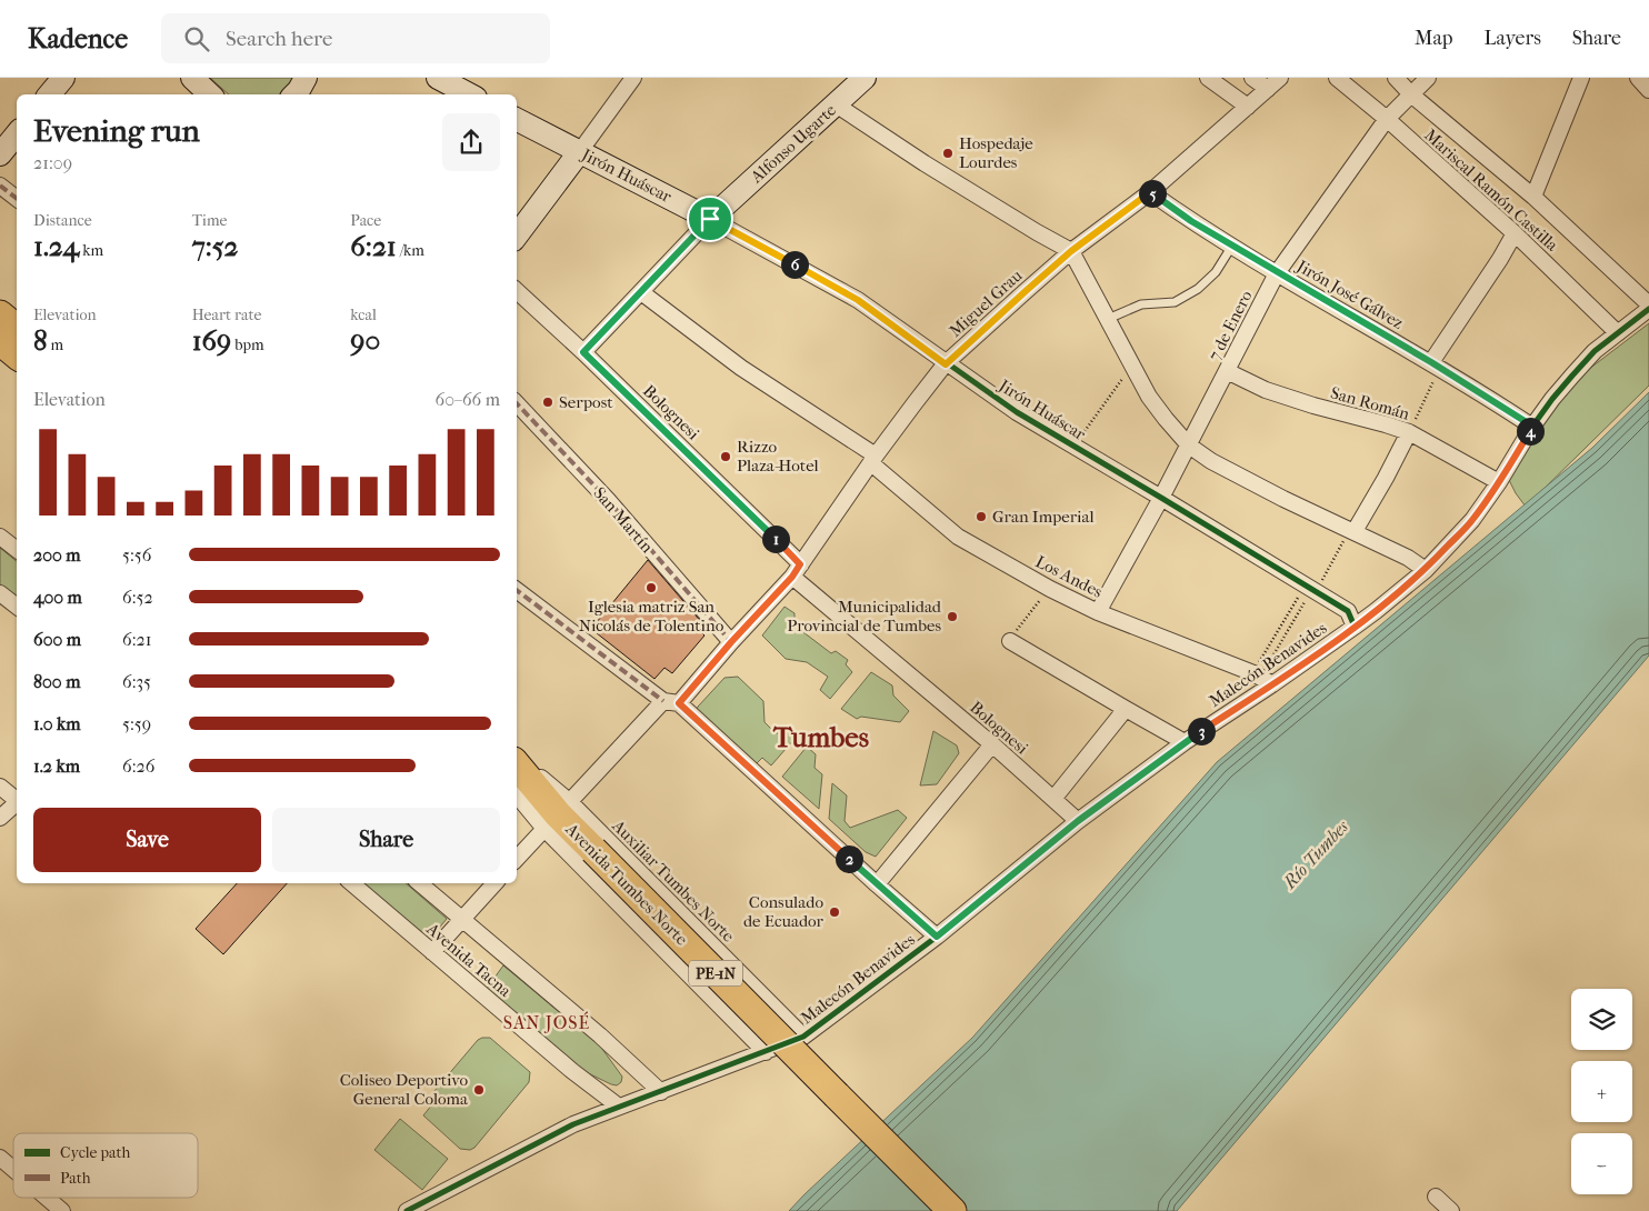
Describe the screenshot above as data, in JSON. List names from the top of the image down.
{
  "streets": {
    "highway": ["Avenida Tumbes Norte", "PE-1N"],
    "main road": ["Alfonso Ugarte", "Jirón Huáscar"],
    "street": [
      "Mariscal Ramón Castilla",
      "Jirón José Gálvez",
      "Miguel Grau",
      "7 de Enero",
      "San Román",
      "Bolognesi",
      "San Martín",
      "Los Andes",
      "Malecón Benavides",
      "Auxiliar Tumbes Norte",
      "Avenida Tacna"
    ]
  },
  "crossings": [
    ["Alfonso Ugarte", "Jirón Huáscar"],
    ["Alfonso Ugarte", "Bolognesi"],
    ["Alfonso Ugarte", "Los Andes"],
    ["Jirón Huáscar", "Miguel Grau"],
    ["Jirón Huáscar", "7 de Enero"],
    ["Jirón Huáscar", "Malecón Benavides"],
    ["Mariscal Ramón Castilla", "7 de Enero"],
    ["Mariscal Ramón Castilla", "Malecón Benavides"],
    ["Jirón José Gálvez", "Miguel Grau"],
    ["Jirón José Gálvez", "7 de Enero"],
    ["Jirón José Gálvez", "Malecón Benavides"],
    ["Miguel Grau", "Bolognesi"],
    ["Miguel Grau", "San Martín"],
    ["Miguel Grau", "Los Andes"],
    ["Miguel Grau", "Auxiliar Tumbes Norte"],
    ["Miguel Grau", "Avenida Tumbes Norte"],
    ["7 de Enero", "San Román"],
    ["7 de Enero", "Los Andes"],
    ["San Román", "Malecón Benavides"],
    ["Bolognesi", "Malecón Benavides"],
    ["Los Andes", "Malecón Benavides"],
    ["Malecón Benavides", "Auxiliar Tumbes Norte"],
    ["Malecón Benavides", "Avenida Tacna"],
    ["Auxiliar Tumbes Norte", "Avenida Tumbes Norte"]
  ],
  "districts": ["Tumbes", "SAN JOSÉ"],
  "water": ["Río Tumbes"],
  "places": [
    "Hospedaje Lourdes",
    "Serpost",
    "Rizzo Plaza-Hotel",
    "Gran Imperial",
    "Iglesia matriz San Nicolás de Tolentino",
    "Municipalidad Provincial de Tumbes",
    "Consulado de Ecuador",
    "Coliseo Deportivo General Coloma"
  ],
  "legend": ["Cycle path", "Path"],
  "page": {
    "header": "Kadence",
    "search": "Search here",
    "nav": ["Map", "Layers", "Share"],
    "heading": ["Evening run", "21:09"],
    "pins": [
      "5",
      "6",
      "4",
      "1",
      "3",
      "2"
    ],
    "stats": [
      ["Distance", "1.24 km"],
      ["Time", "7:52"],
      ["Pace", "6:21 /km"],
      ["Elevation", "8 m"],
      ["Heart rate", "169 bpm"],
      ["kcal", "90"]
    ],
    "chart": ["Elevation", "60–66 m"],
    "list": [
      {
        "name": "200 m",
        "note": "5:56"
      },
      {
        "name": "400 m",
        "note": "6:52"
      },
      {
        "name": "600 m",
        "note": "6:21"
      },
      {
        "name": "800 m",
        "note": "6:35"
      },
      {
        "name": "1.0 km",
        "note": "5:59"
      },
      {
        "name": "1.2 km",
        "note": "6:26"
      }
    ],
    "buttons": ["Save", "Share"],
    "map_buttons": ["+", "−"]
  }
}
